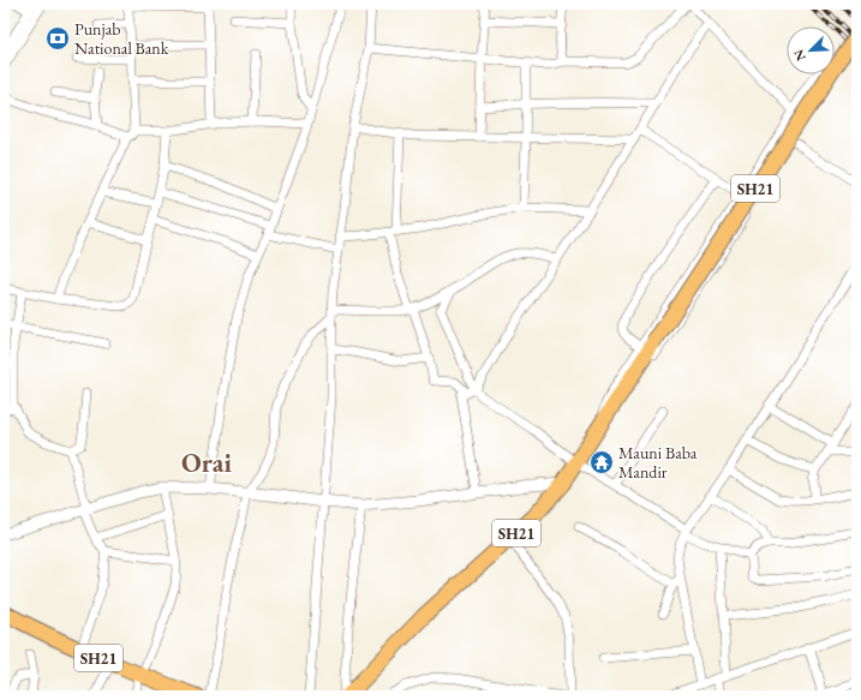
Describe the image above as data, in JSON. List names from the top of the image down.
{
  "streets": {
    "main road": ["SH21"]
  },
  "districts": ["Orai"],
  "places": {
    "bank": ["Punjab National Bank"],
    "temple": ["Mauni Baba Mandir"]
  },
  "north": "bottom left"
}
